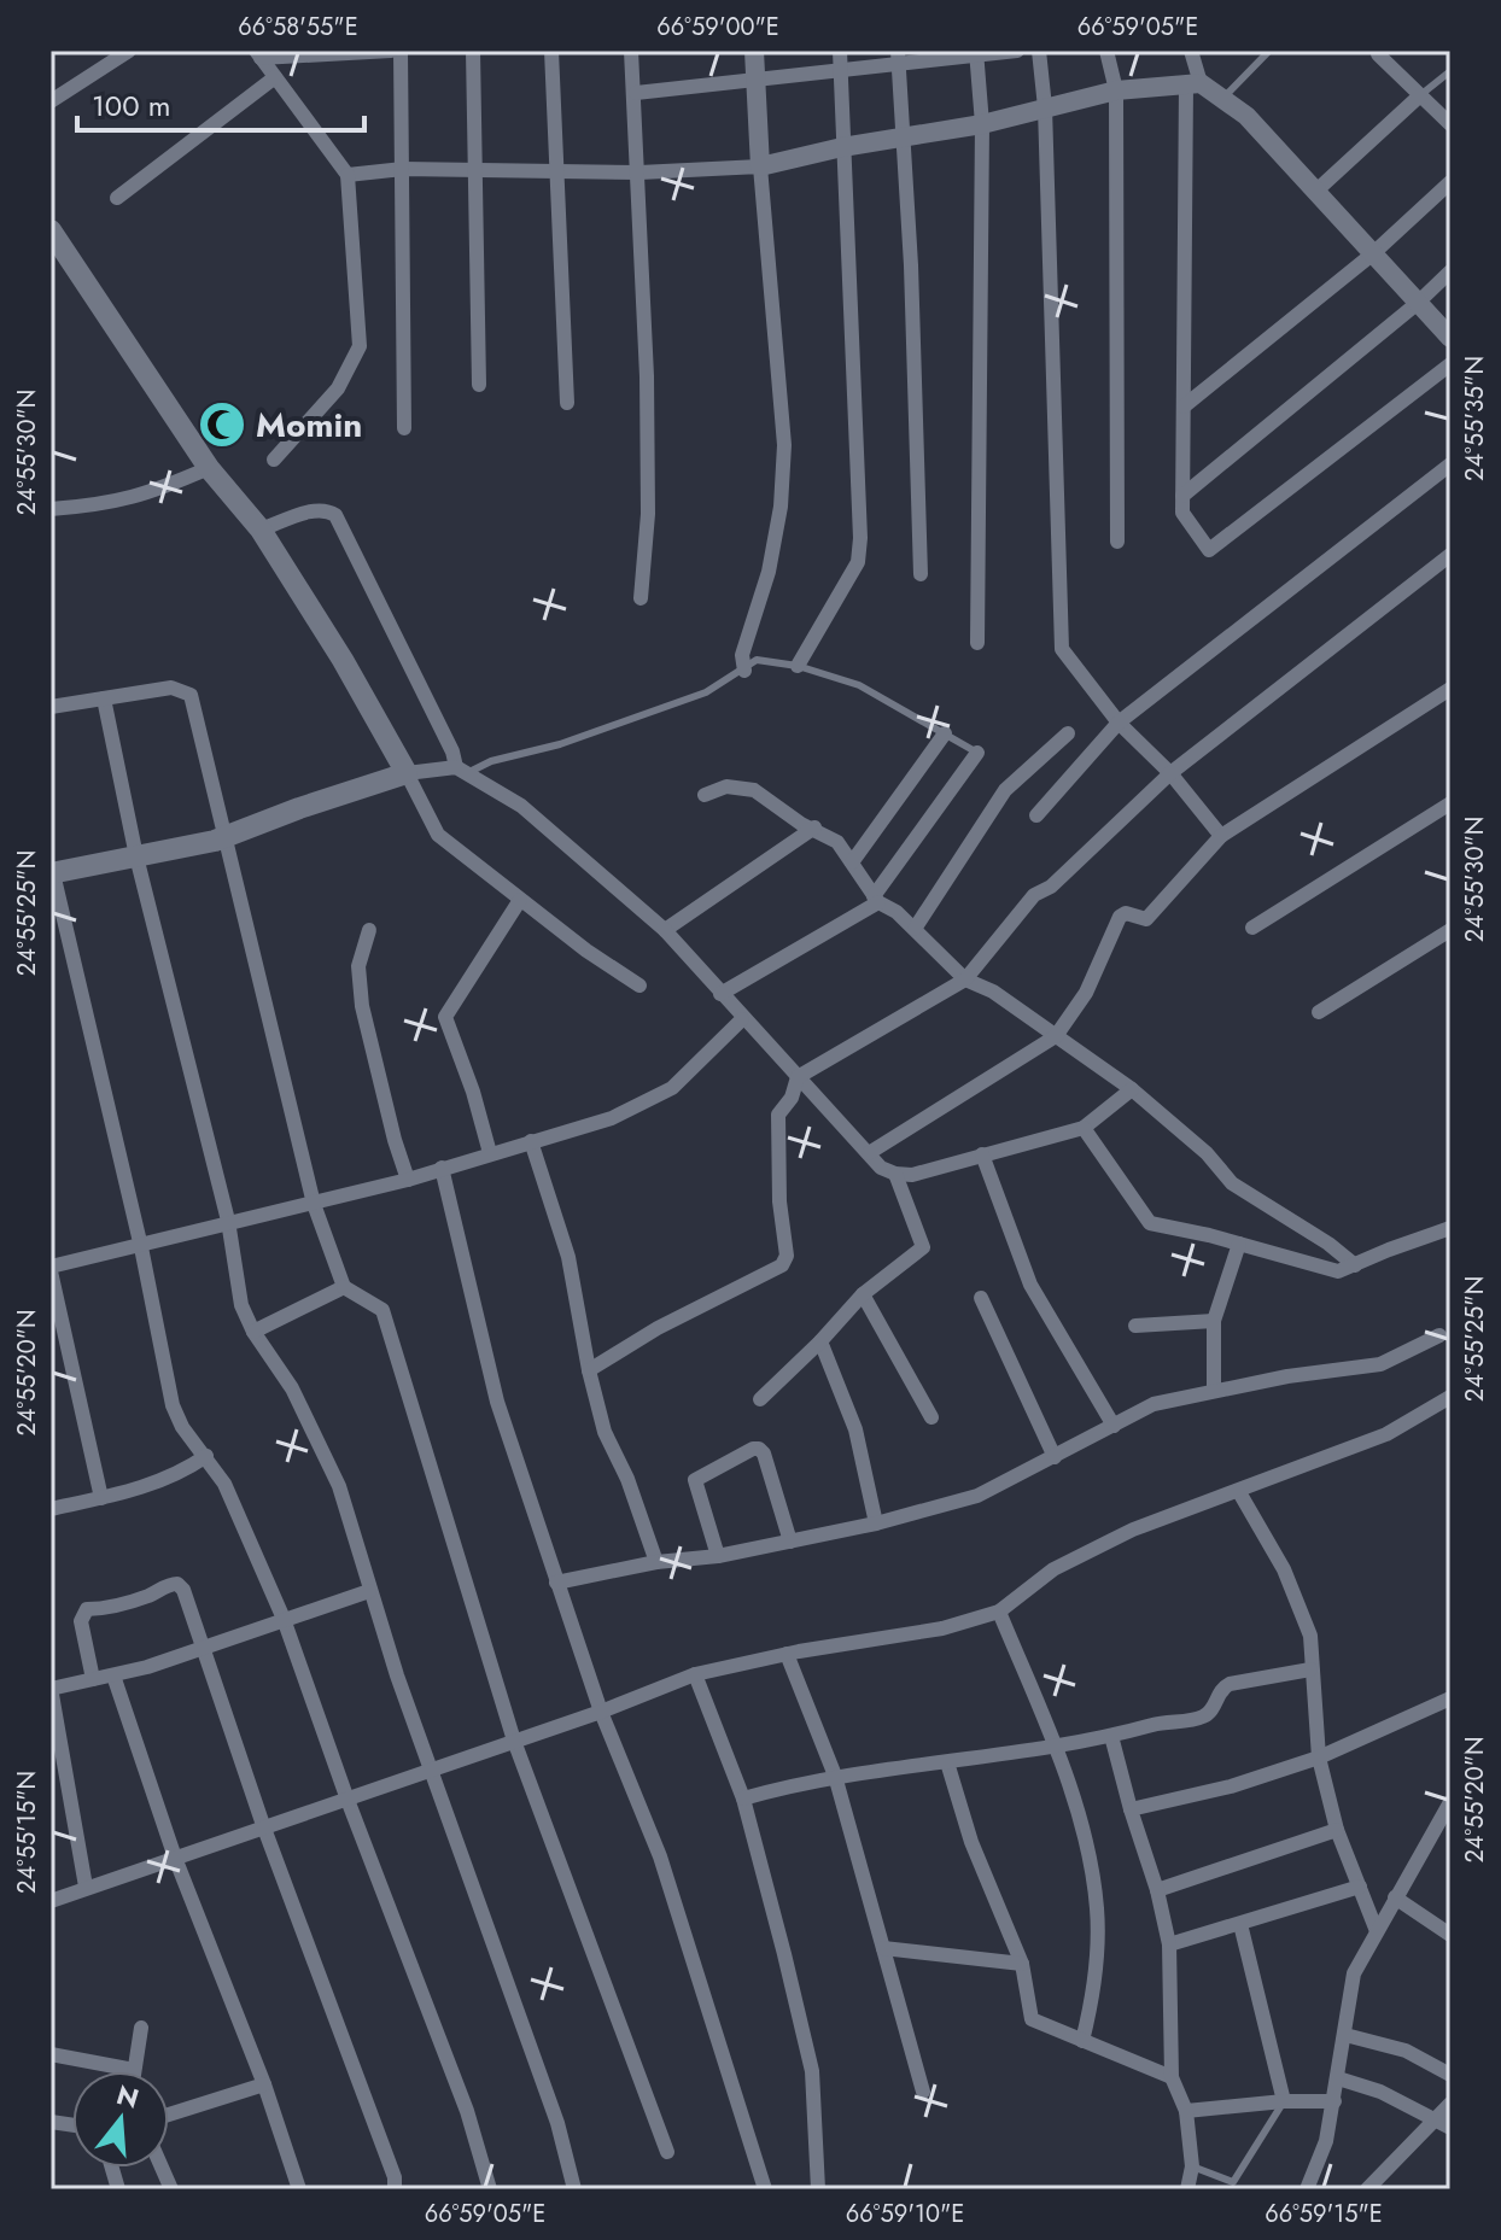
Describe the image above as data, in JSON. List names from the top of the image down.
{
  "places": {
    "mosque": ["Momin"]
  },
  "scale_bar": "100 m",
  "north": "top",
  "coordinates": [
    "66°58'55\"E",
    "66°59'00\"E",
    "66°59'05\"E",
    "24°55'35\"N",
    "24°55'30\"N",
    "24°55'25\"N",
    "24°55'20\"N",
    "24°55'15\"N",
    "66°59'10\"E",
    "66°59'15\"E"
  ]
}
